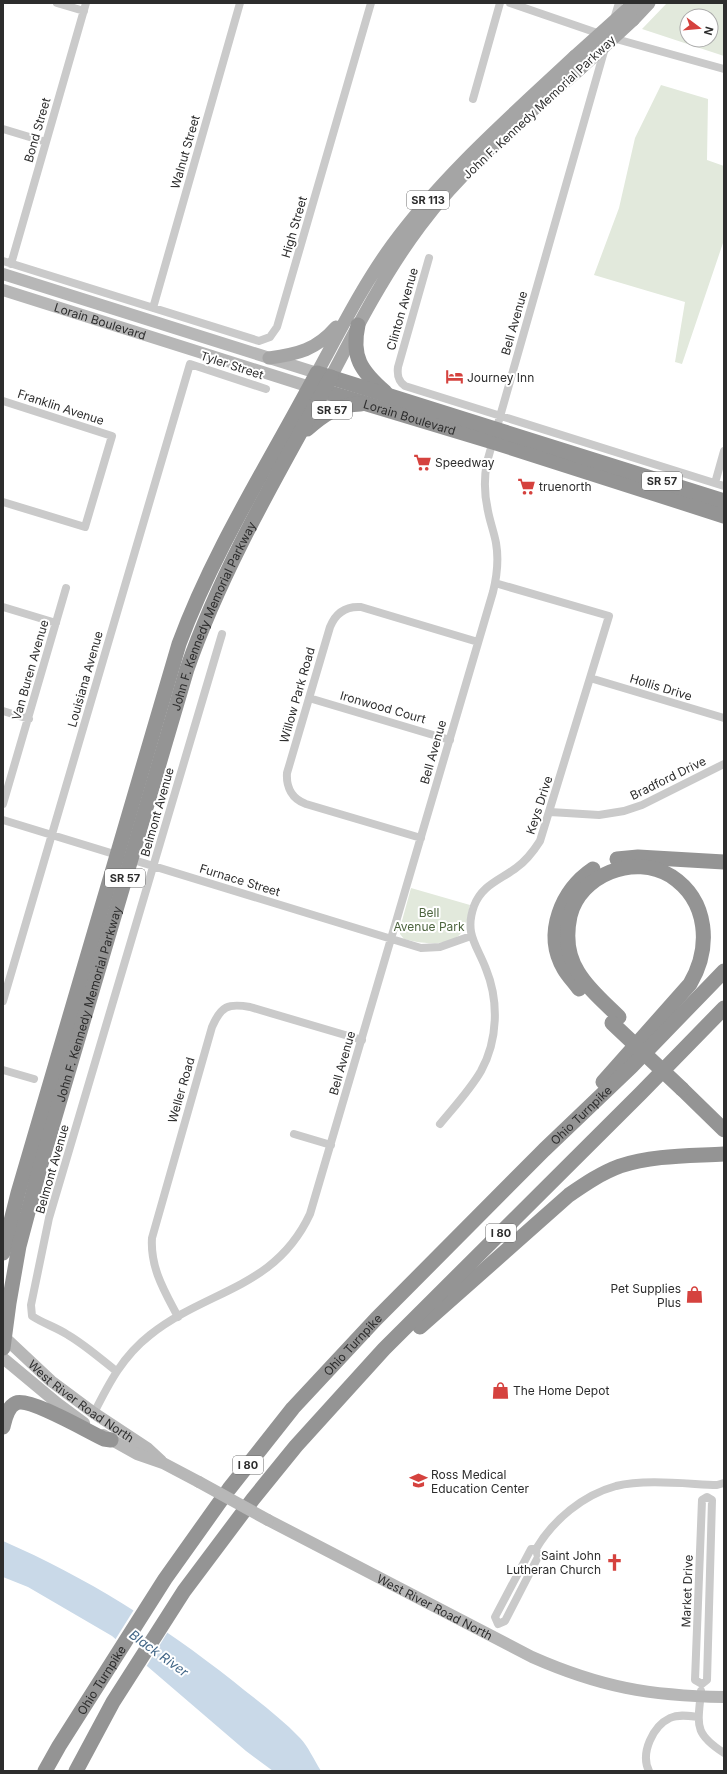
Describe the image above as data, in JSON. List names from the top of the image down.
{
  "streets": {
    "highway": [
      "John F. Kennedy Memorial Parkway",
      "Lorain Boulevard",
      "SR 57",
      "Ohio Turnpike",
      "I 80"
    ],
    "main road": ["SR 113"],
    "street": [
      "Bond Street",
      "Walnut Street",
      "High Street",
      "Clinton Avenue",
      "Bell Avenue",
      "Tyler Street",
      "Franklin Avenue",
      "Van Buren Avenue",
      "Louisiana Avenue",
      "Hollis Drive",
      "Willow Park Road",
      "Ironwood Court",
      "Bradford Drive",
      "Keys Drive",
      "Belmont Avenue",
      "Furnace Street",
      "Weller Road",
      "West River Road North",
      "Market Drive"
    ]
  },
  "crossings": [
    ["John F. Kennedy Memorial Parkway", "Lorain Boulevard"],
    ["John F. Kennedy Memorial Parkway", "SR 57"],
    ["John F. Kennedy Memorial Parkway", "Furnace Street"],
    ["John F. Kennedy Memorial Parkway", "West River Road North"],
    ["Walnut Street", "High Street"],
    ["Clinton Avenue", "Lorain Boulevard"],
    ["Lorain Boulevard", "Bell Avenue"],
    ["Lorain Boulevard", "SR 57"],
    ["Bell Avenue", "Willow Park Road"],
    ["Bell Avenue", "Ironwood Court"],
    ["Bell Avenue", "Keys Drive"],
    ["Bell Avenue", "Belmont Avenue"],
    ["Bell Avenue", "Furnace Street"],
    ["Bell Avenue", "Weller Road"],
    ["Bell Avenue", "West River Road North"],
    ["Tyler Street", "Louisiana Avenue"],
    ["Louisiana Avenue", "Furnace Street"],
    ["Hollis Drive", "Keys Drive"],
    ["Willow Park Road", "Ironwood Court"],
    ["Bradford Drive", "Keys Drive"],
    ["Keys Drive", "Furnace Street"],
    ["Belmont Avenue", "Furnace Street"],
    ["West River Road North", "Market Drive"]
  ],
  "water": ["Black River"],
  "parks": ["Bell Avenue Park"],
  "places": {
    "hotel": ["Journey Inn"],
    "supermarket": ["Speedway", "truenorth"],
    "shop": ["Pet Supplies Plus", "The Home Depot"],
    "school or university": ["Ross Medical Education Center"],
    "church": ["Saint John Lutheran Church"]
  },
  "north": "right"
}
